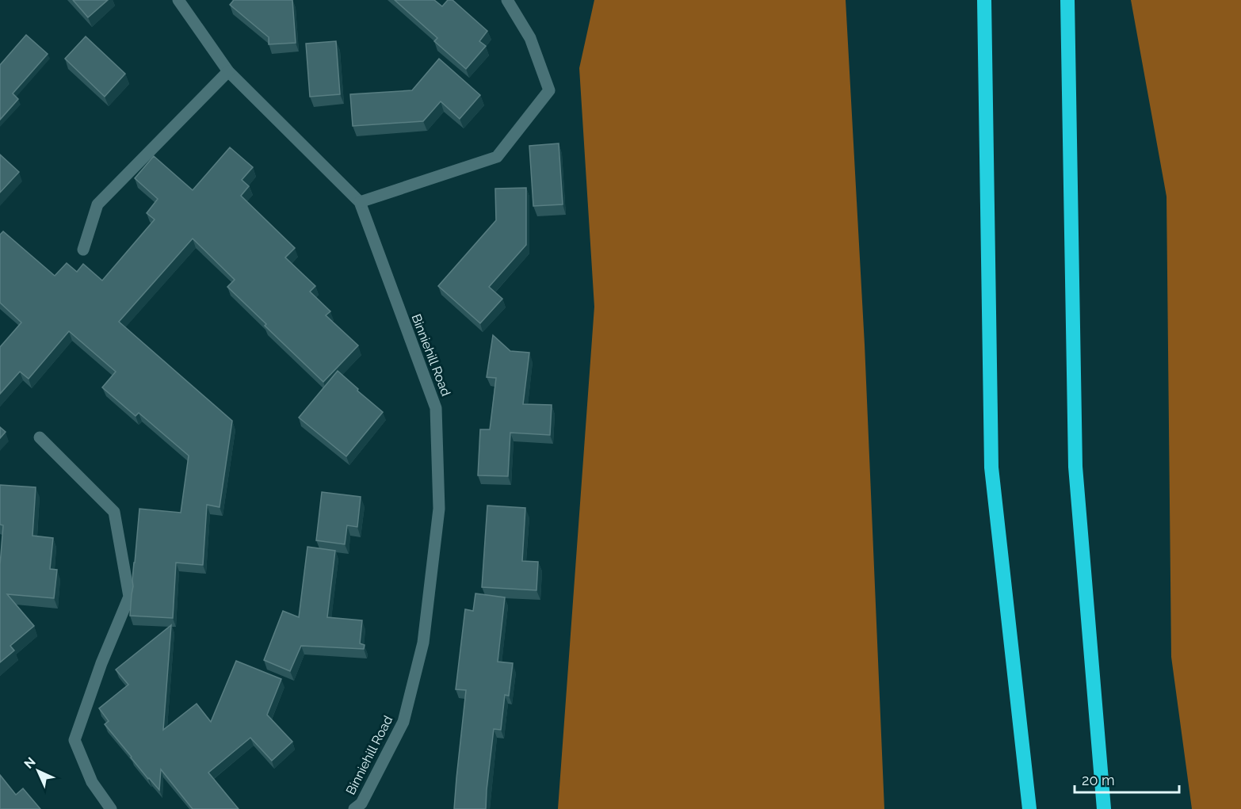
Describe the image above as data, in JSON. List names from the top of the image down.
{
  "streets": {
    "street": ["Binniehill Road"]
  },
  "scale_bar": "20 m",
  "north": "top left"
}
